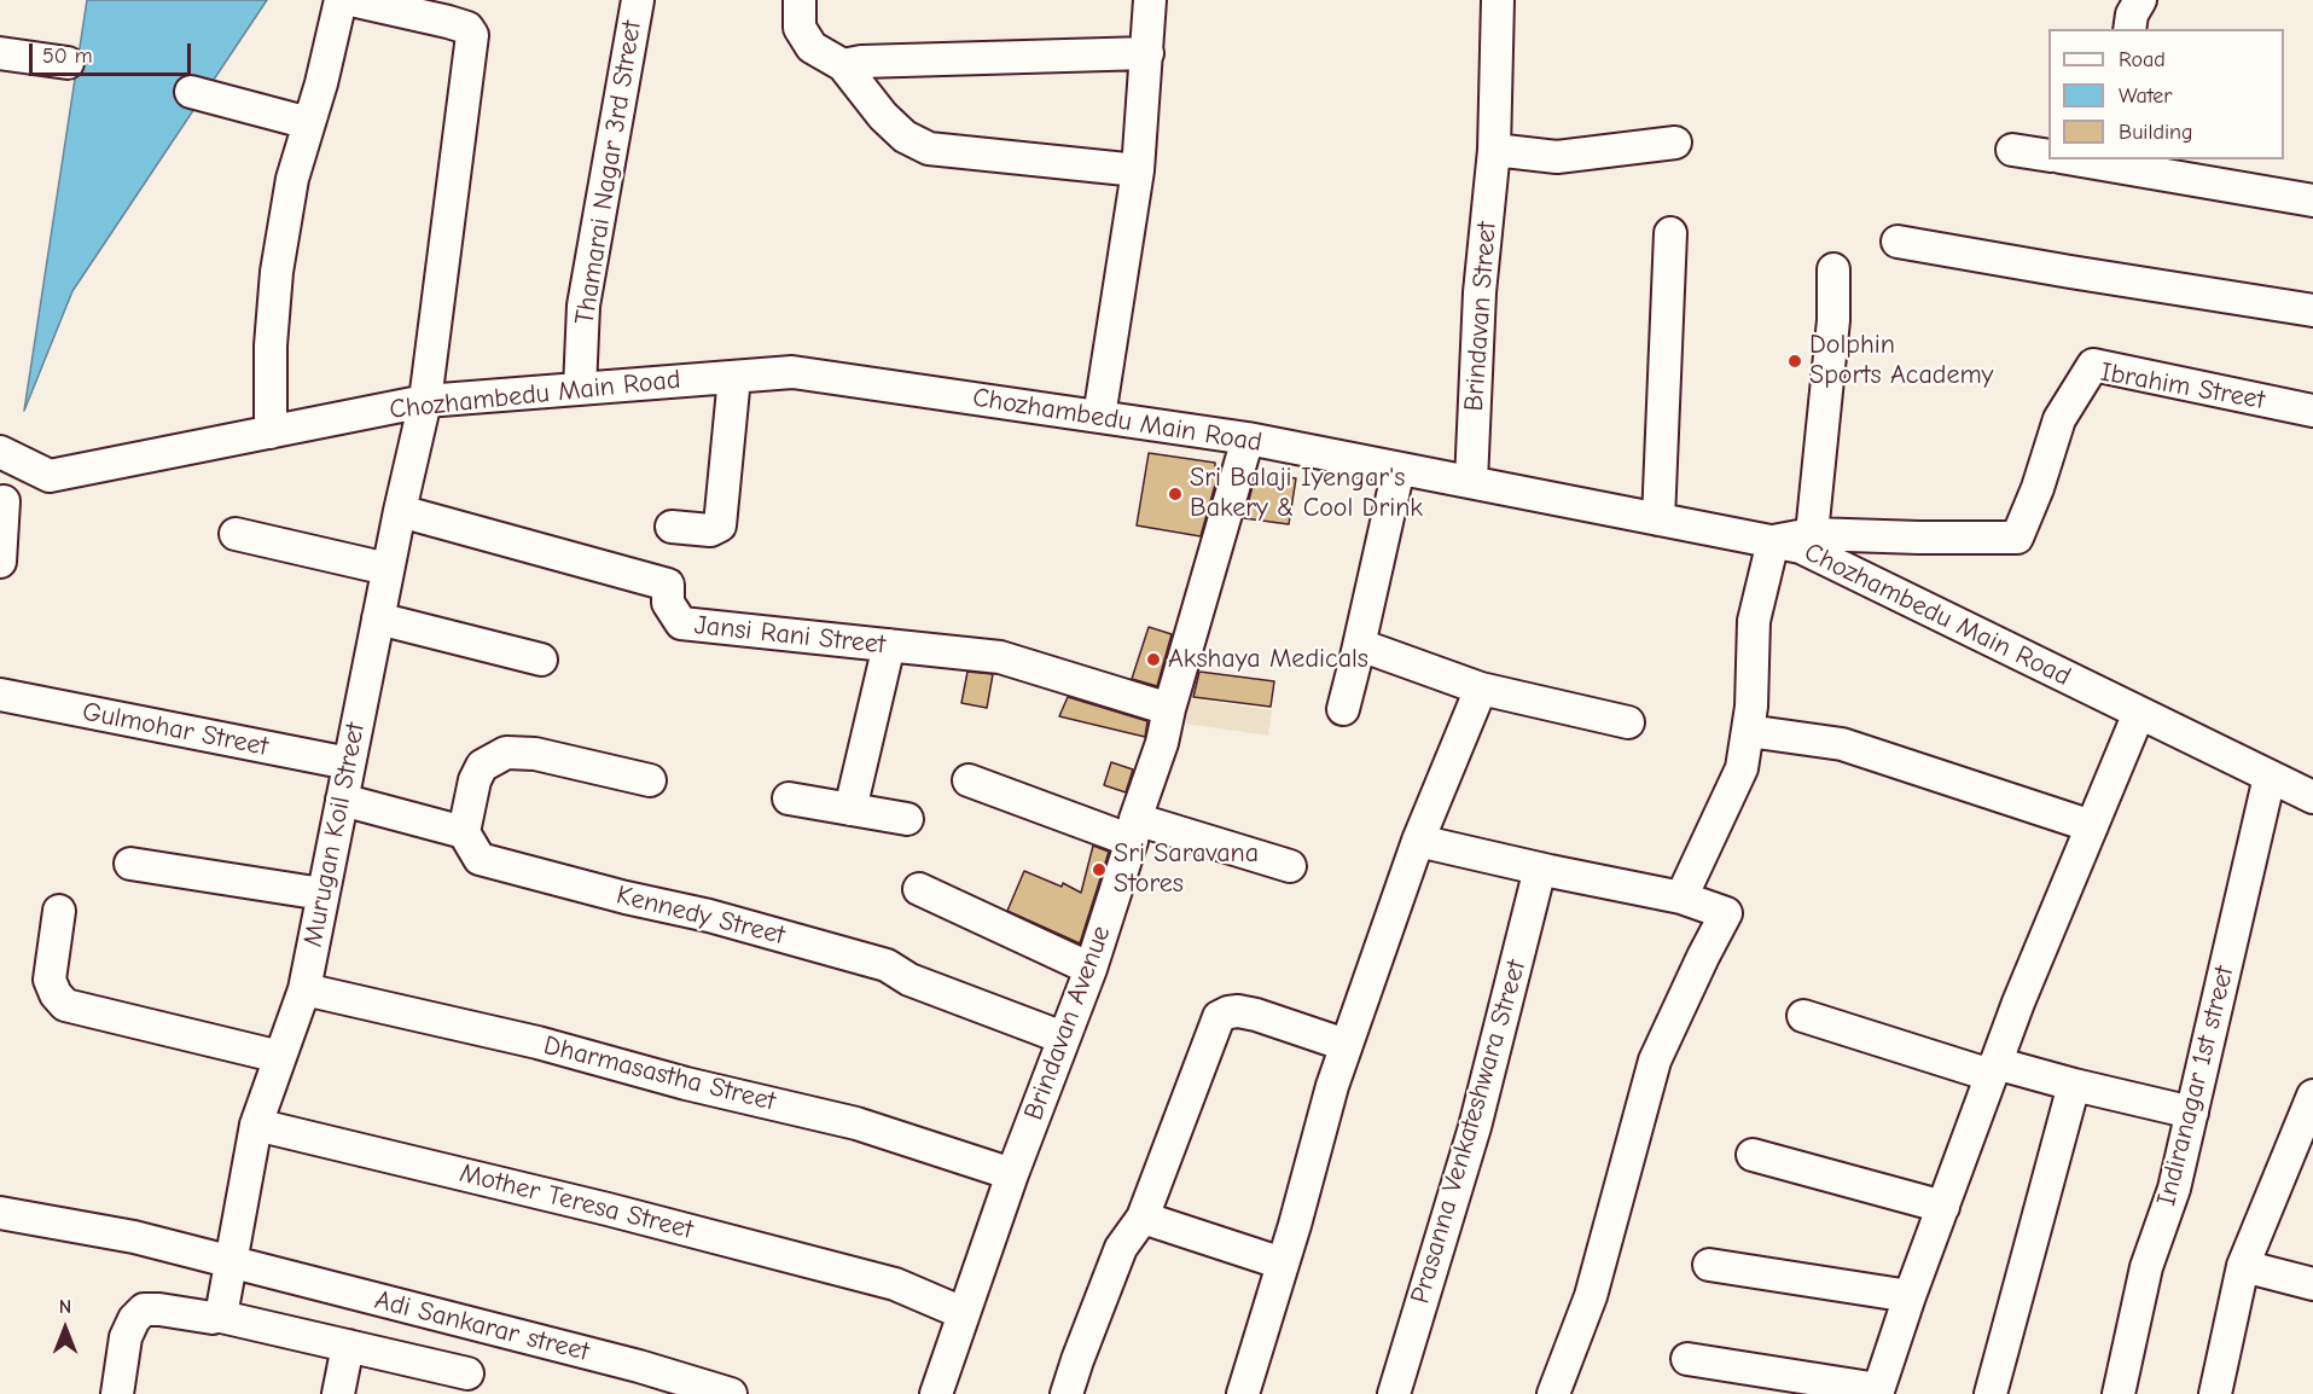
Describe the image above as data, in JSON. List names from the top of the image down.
{
  "streets": {
    "street": [
      "Thamarai Nagar 3rd Street",
      "Brindavan Street",
      "Ibrahim Street",
      "Chozhambedu Main Road",
      "Jansi Rani Street",
      "Gulmohar Street",
      "Murugan Koil Street",
      "Kennedy Street",
      "Brindavan Avenue",
      "Dharmasastha Street",
      "Indiranagar 1st street",
      "Prasanna Venkateshwara Street",
      "Mother Teresa Street",
      "Adi Sankarar street"
    ]
  },
  "crossings": [
    ["Thamarai Nagar 3rd Street", "Chozhambedu Main Road"],
    ["Brindavan Street", "Chozhambedu Main Road"],
    ["Ibrahim Street", "Chozhambedu Main Road"],
    ["Chozhambedu Main Road", "Murugan Koil Street"],
    ["Chozhambedu Main Road", "Brindavan Avenue"],
    ["Chozhambedu Main Road", "Indiranagar 1st street"],
    ["Jansi Rani Street", "Murugan Koil Street"],
    ["Jansi Rani Street", "Brindavan Avenue"],
    ["Gulmohar Street", "Murugan Koil Street"],
    ["Murugan Koil Street", "Dharmasastha Street"],
    ["Murugan Koil Street", "Mother Teresa Street"],
    ["Murugan Koil Street", "Adi Sankarar street"],
    ["Kennedy Street", "Brindavan Avenue"],
    ["Brindavan Avenue", "Dharmasastha Street"],
    ["Brindavan Avenue", "Mother Teresa Street"]
  ],
  "places": [
    "Dolphin Sports Academy",
    "Sri Balaji Iyengar's Bakery & Cool Drink",
    "Akshaya Medicals",
    "Sri Saravana Stores"
  ],
  "legend": ["Road", "Water", "Building"],
  "scale_bar": "50 m",
  "north": "top"
}
